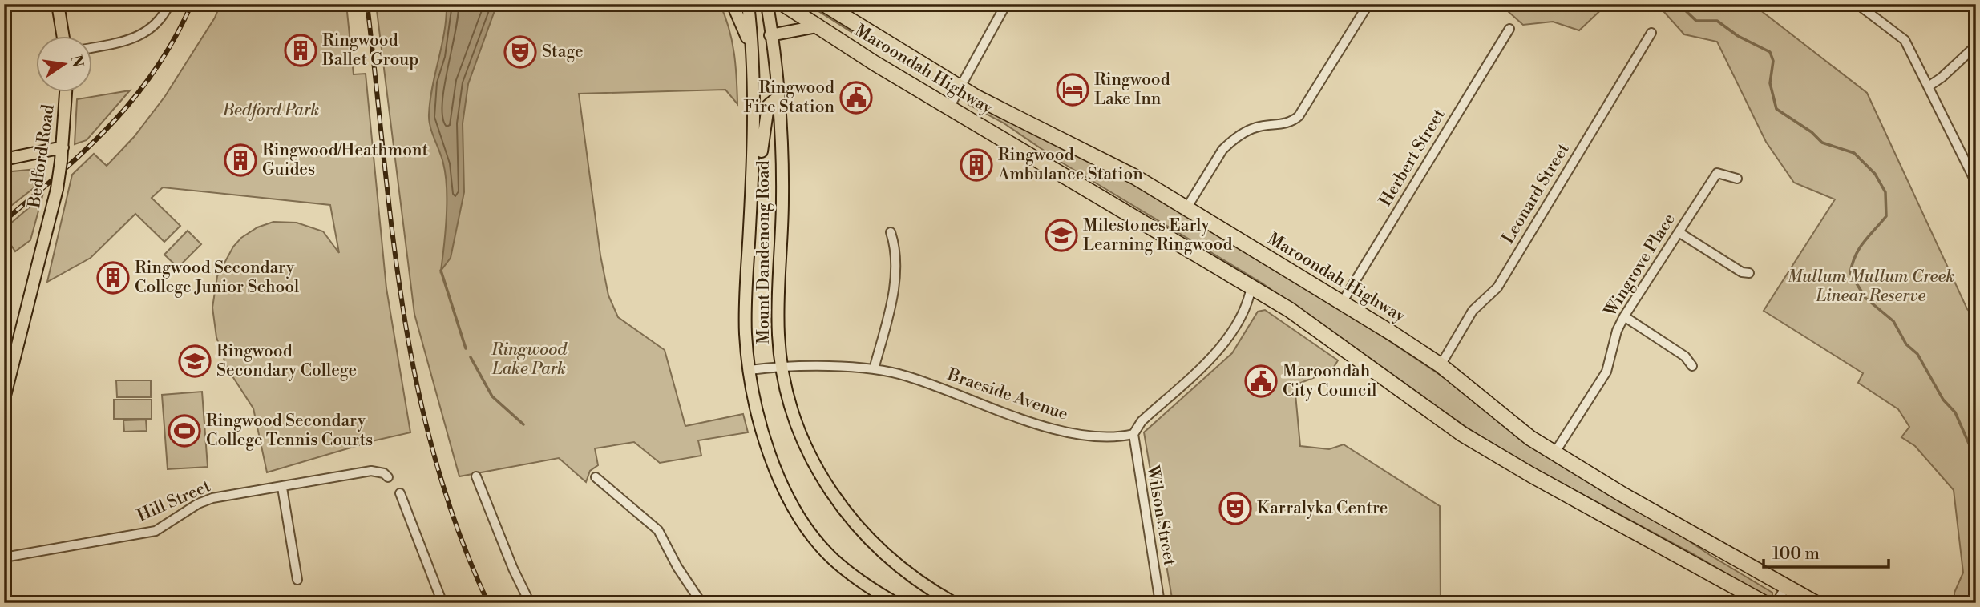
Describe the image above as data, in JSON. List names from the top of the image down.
{
  "streets": {
    "highway": ["Maroondah Highway"],
    "main road": ["Bedford Road", "Mount Dandenong Road"],
    "street": [
      "Herbert Street",
      "Leonard Street",
      "Wingrove Place",
      "Braeside Avenue",
      "Hill Street",
      "Wilson Street"
    ]
  },
  "crossings": [
    ["Maroondah Highway", "Herbert Street"],
    ["Maroondah Highway", "Leonard Street"],
    ["Maroondah Highway", "Wingrove Place"],
    ["Mount Dandenong Road", "Braeside Avenue"],
    ["Braeside Avenue", "Wilson Street"]
  ],
  "parks": ["Bedford Park", "Mullum Mullum Creek Linear Reserve", "Ringwood Lake Park"],
  "places": {
    "building": [
      "Ringwood Ballet Group",
      "Ringwood/Heathmont Guides",
      "Ringwood Ambulance Station",
      "Ringwood Secondary College Junior School"
    ],
    "theatre": ["Stage", "Karralyka Centre"],
    "hotel": ["Ringwood Lake Inn"],
    "public building": ["Ringwood Fire Station", "Maroondah City Council"],
    "school or university": ["Milestones Early Learning Ringwood", "Ringwood Secondary College"],
    "sports": ["Ringwood Secondary College Tennis Courts"]
  },
  "scale_bar": "100 m",
  "north": "right"
}
